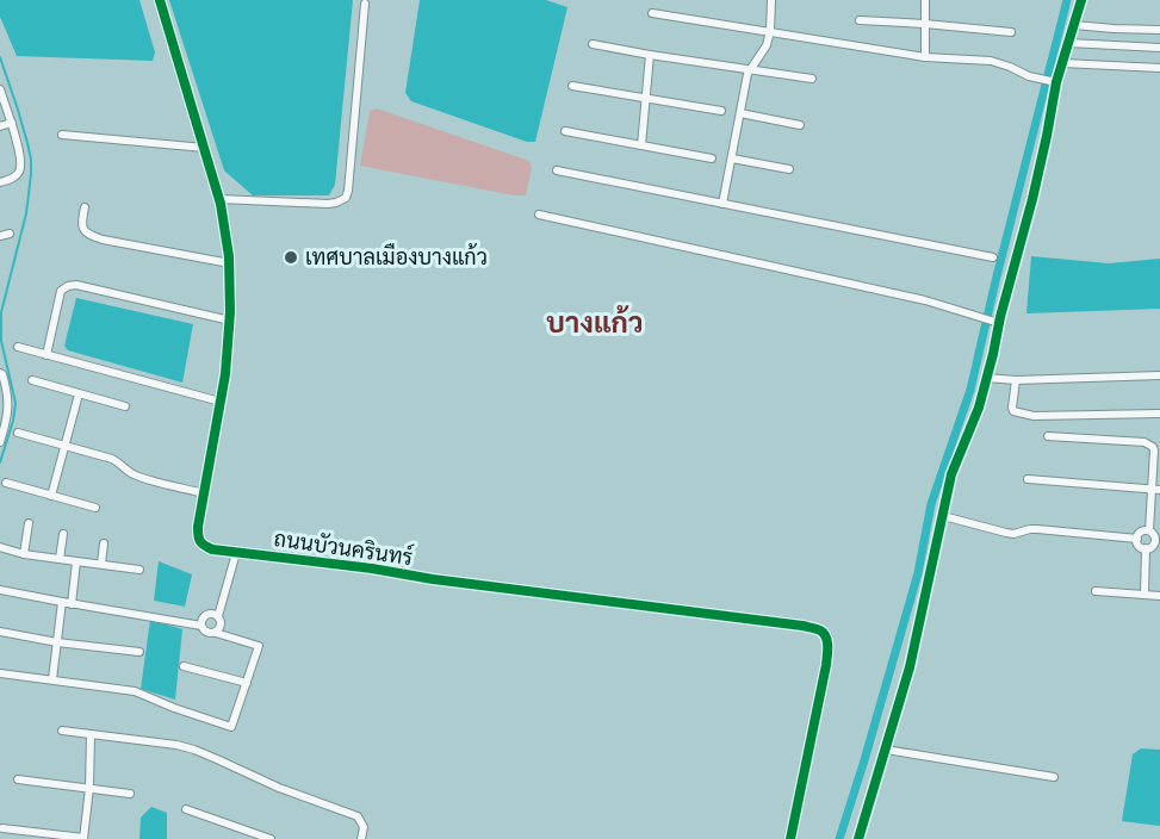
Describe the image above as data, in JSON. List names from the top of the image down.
{
  "streets": {
    "street": ["ถนนบัวนครินทร์"]
  },
  "districts": ["บางแก้ว"],
  "places": ["เทศบาลเมืองบางแก้ว"]
}
